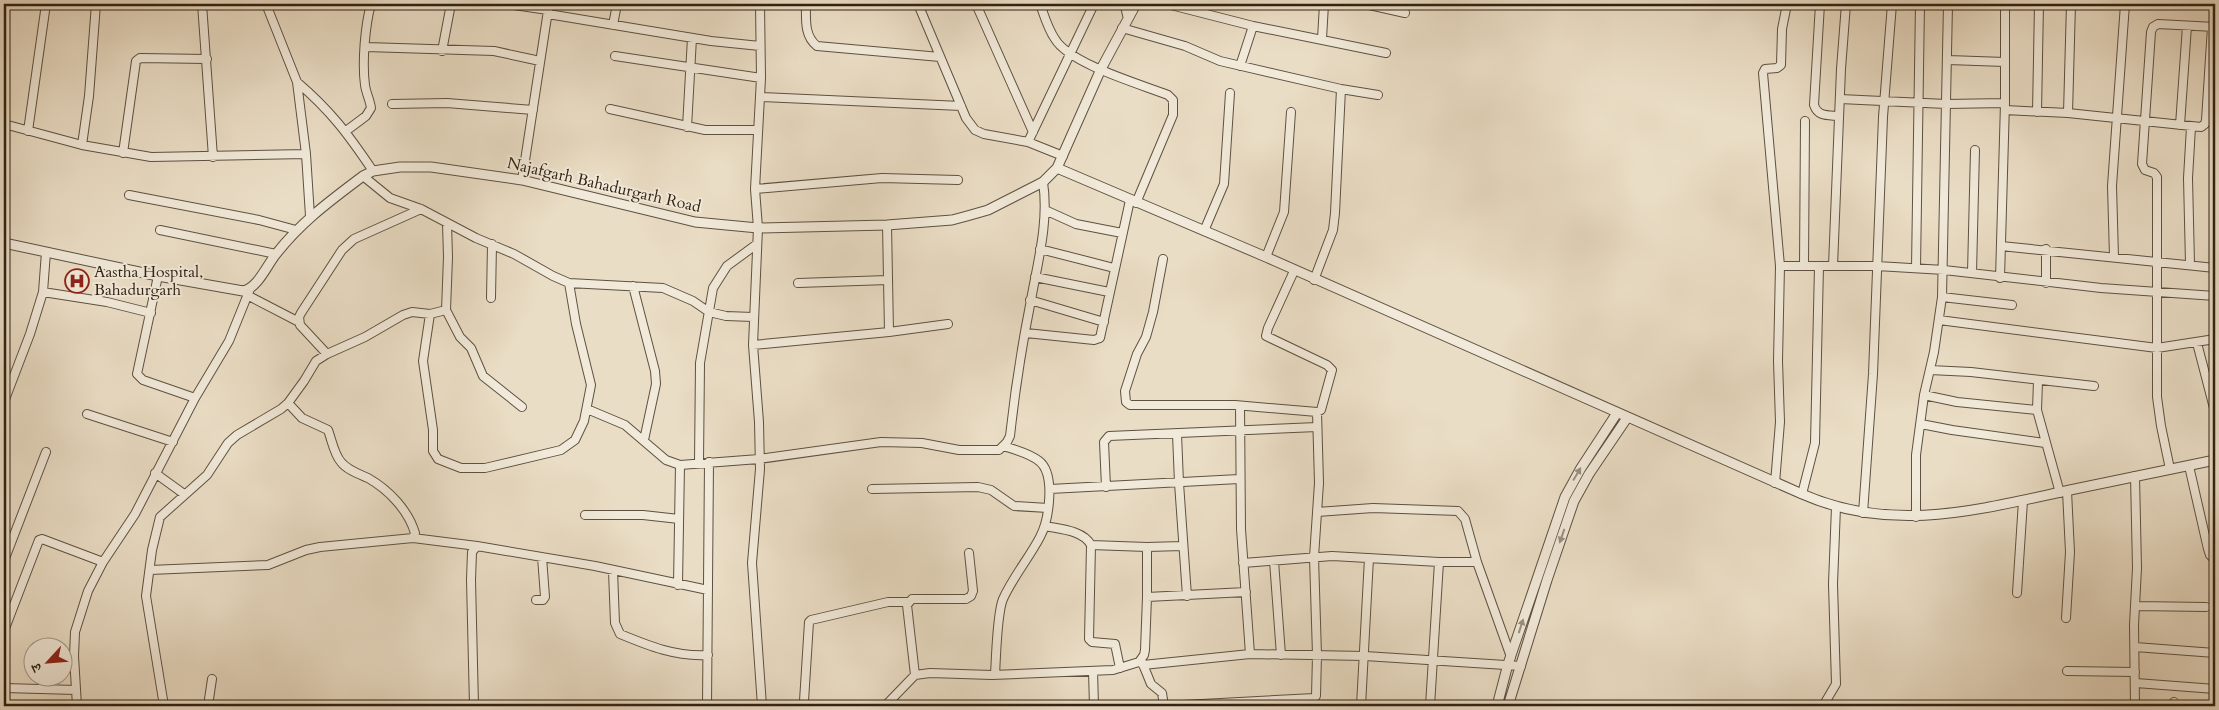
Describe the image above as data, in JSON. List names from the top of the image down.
{
  "streets": {
    "street": ["Najafgarh Bahadurgarh Road"]
  },
  "places": {
    "hospital": ["Aastha Hospital, Bahadurgarh"]
  },
  "north": "bottom left"
}
